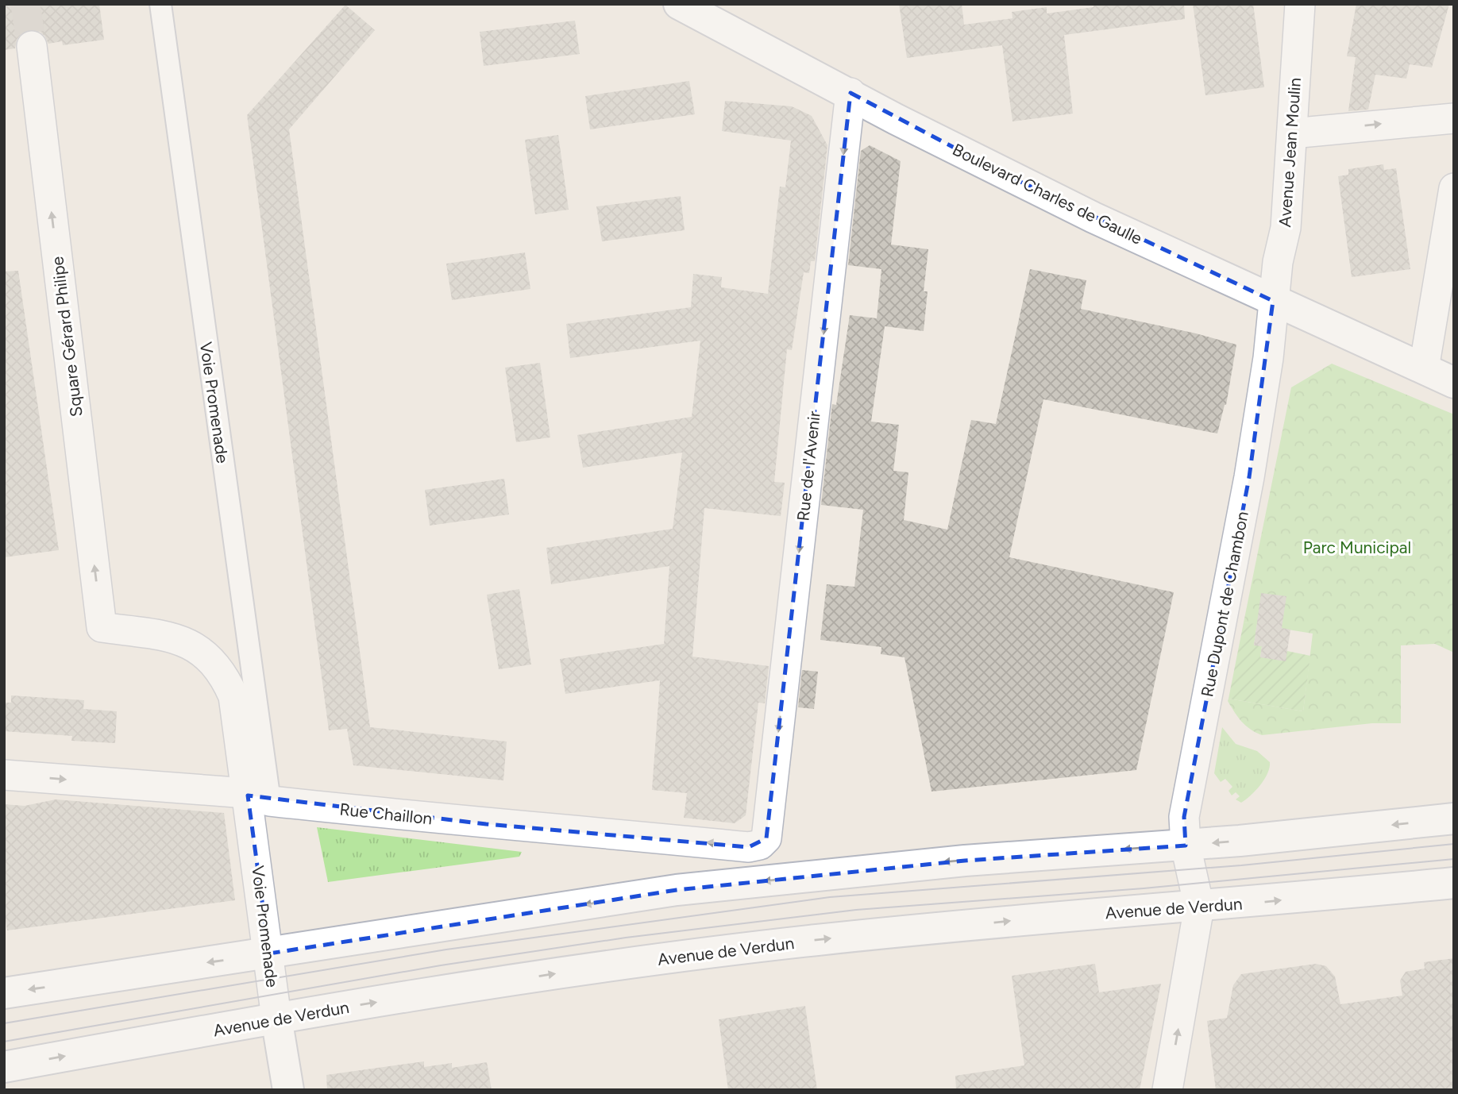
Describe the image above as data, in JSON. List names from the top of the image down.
{
  "streets": {
    "main road": ["Boulevard Charles de Gaulle", "Voie Promenade", "Avenue de Verdun"],
    "street": [
      "Avenue Jean Moulin",
      "Square Gérard Philipe",
      "Rue de l'Avenir",
      "Rue Dupont de Chambon",
      "Rue Chaillon"
    ]
  },
  "crossings": [
    ["Avenue Jean Moulin", "Boulevard Charles de Gaulle"],
    ["Avenue Jean Moulin", "Rue Dupont de Chambon"],
    ["Boulevard Charles de Gaulle", "Rue de l'Avenir"],
    ["Boulevard Charles de Gaulle", "Rue Dupont de Chambon"],
    ["Square Gérard Philipe", "Voie Promenade"],
    ["Square Gérard Philipe", "Rue Chaillon"],
    ["Voie Promenade", "Rue Chaillon"],
    ["Voie Promenade", "Avenue de Verdun"],
    ["Rue de l'Avenir", "Rue Chaillon"],
    ["Rue Dupont de Chambon", "Avenue de Verdun"]
  ],
  "one_way": ["Square Gérard Philipe", "Rue de l'Avenir"],
  "parks": ["Parc Municipal"]
}
